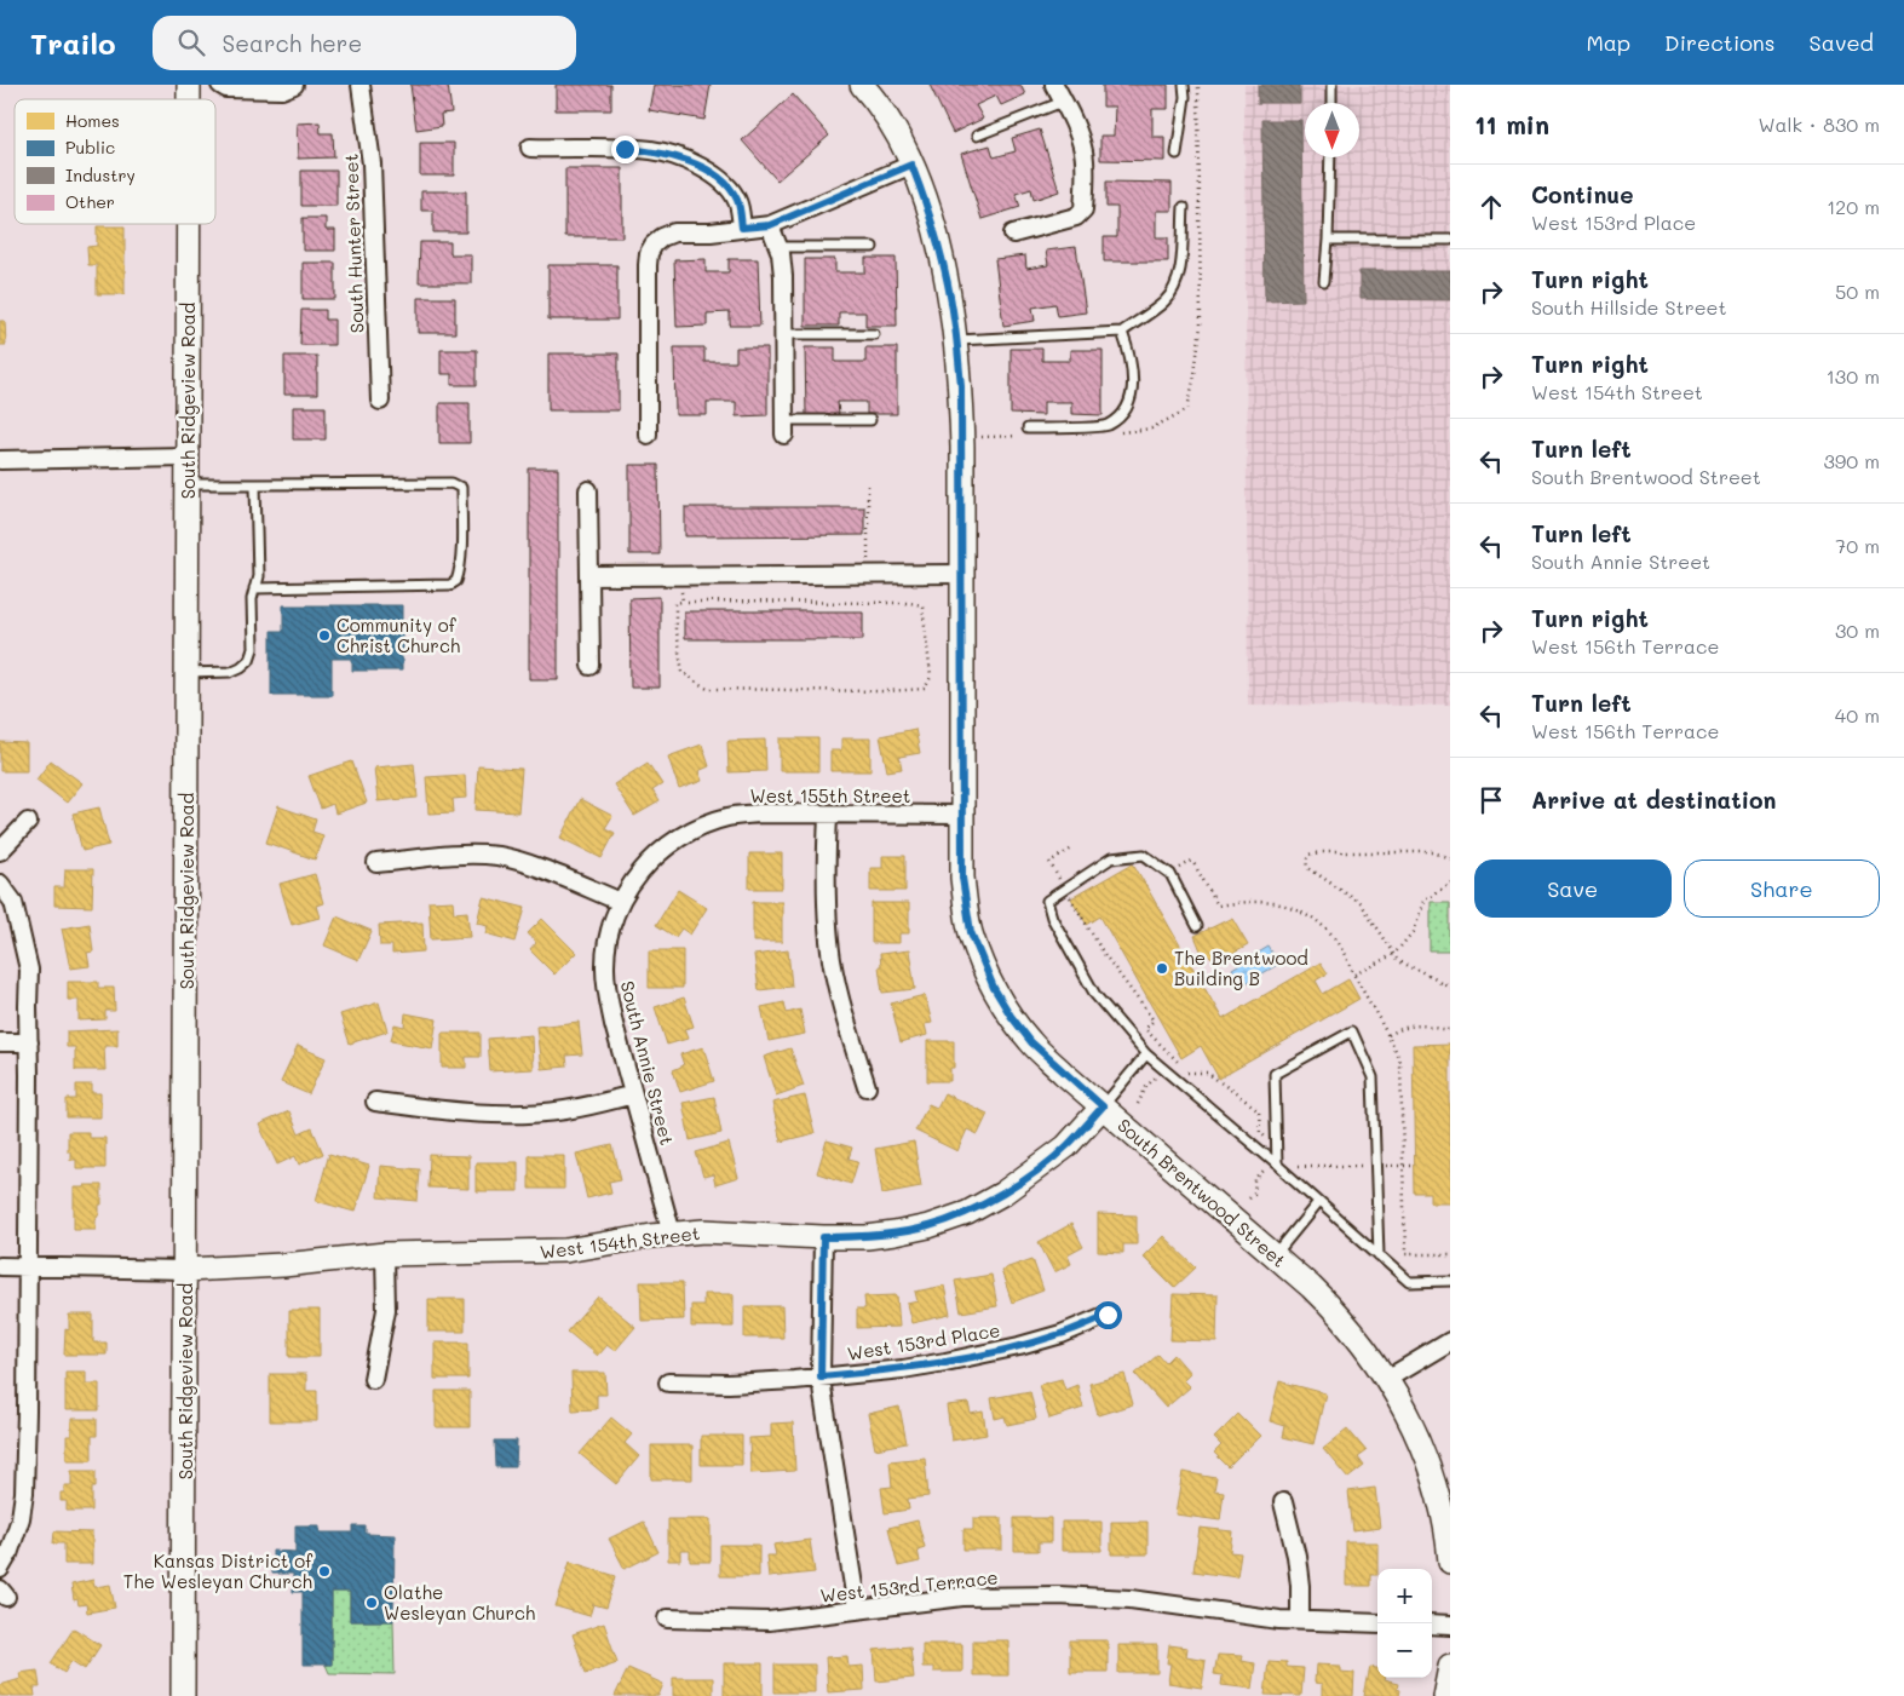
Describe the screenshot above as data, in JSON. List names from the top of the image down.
{
  "streets": {
    "street": [
      "South Hunter Street",
      "South Ridgeview Road",
      "West 155th Street",
      "South Annie Street",
      "South Brentwood Street",
      "West 154th Street",
      "West 153rd Place",
      "West 153rd Terrace"
    ]
  },
  "crossings": [
    ["South Ridgeview Road", "West 154th Street"],
    ["West 155th Street", "South Annie Street"],
    ["West 155th Street", "South Brentwood Street"],
    ["South Annie Street", "West 154th Street"],
    ["South Brentwood Street", "West 154th Street"]
  ],
  "places": [
    "Community of Christ Church",
    "The Brentwood Building B",
    "Kansas District of The Wesleyan Church",
    "Olathe Wesleyan Church"
  ],
  "legend": [
    "Homes",
    "Public",
    "Industry",
    "Other"
  ],
  "north": "bottom",
  "page": {
    "header": "Trailo",
    "search": "Search here",
    "nav": ["Map", "Directions", "Saved"],
    "heading": ["11 min", "Walk · 830 m"],
    "list": [
      ["Continue", "West 153rd Place", "120 m"],
      ["Turn right", "South Hillside Street", "50 m"],
      ["Turn right", "West 154th Street", "130 m"],
      ["Turn left", "South Brentwood Street", "390 m"],
      ["Turn left", "South Annie Street", "70 m"],
      ["Turn right", "West 156th Terrace", "30 m"],
      ["Turn left", "West 156th Terrace", "40 m"],
      "Arrive at destination"
    ],
    "buttons": ["Save", "Share"],
    "map_buttons": ["+", "−"]
  }
}
